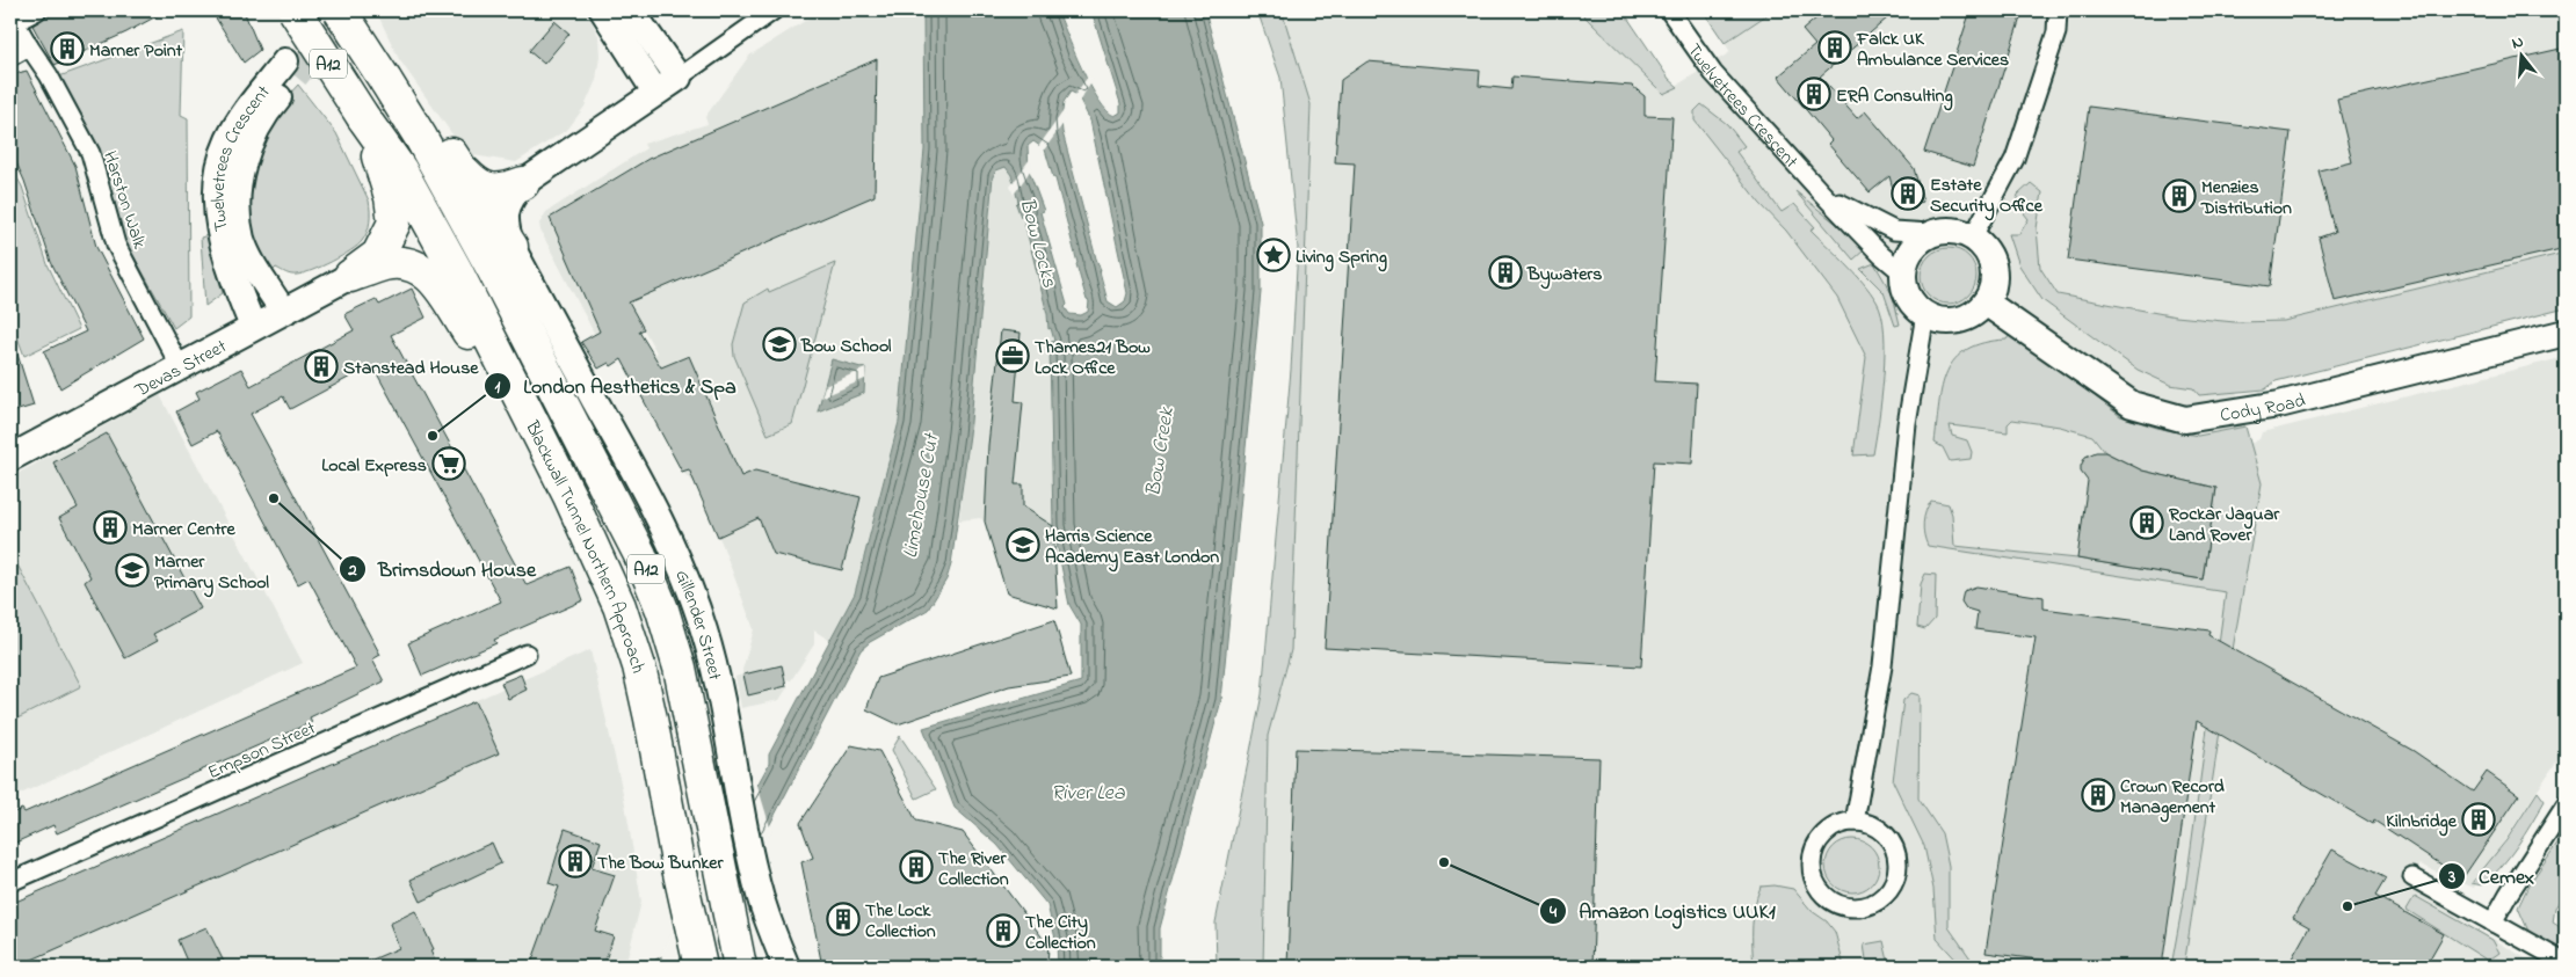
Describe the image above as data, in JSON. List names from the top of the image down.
{
  "streets": {
    "highway": ["A12", "Blackwall Tunnel Northern Approach"],
    "street": [
      "Twelvetrees Crescent",
      "Harston Walk",
      "Devas Street",
      "Cody Road",
      "Gillender Street",
      "Empson Street"
    ]
  },
  "crossings": [
    ["Twelvetrees Crescent", "Devas Street"],
    ["Twelvetrees Crescent", "Cody Road"],
    ["Harston Walk", "Devas Street"]
  ],
  "water": [
    "Bow Locks",
    "Bow Creek",
    "Limehouse Cut",
    "River Lea"
  ],
  "places": {
    "building": [
      "Falck UK Ambulance Services",
      "Marner Point",
      "ERA Consulting",
      "Estate Security Office",
      "Menzies Distribution",
      "Bywaters",
      "Stanstead House",
      "Rockar Jaguar Land Rover",
      "Marner Centre",
      "Crown Record Management",
      "Kilnbridge",
      "The Bow Bunker",
      "The River Collection",
      "The Lock Collection",
      "The City Collection"
    ],
    "place": ["Living Spring"],
    "school or university": ["Bow School", "Harris Science Academy East London", "Marner Primary School"],
    "office": ["Thames21 Bow Lock Office"],
    "other": [
      "London Aesthetics & Spa",
      "Brimsdown House",
      "Amazon Logistics UUK1",
      "Cemex"
    ],
    "supermarket": ["Local Express"]
  },
  "north": "top"
}
